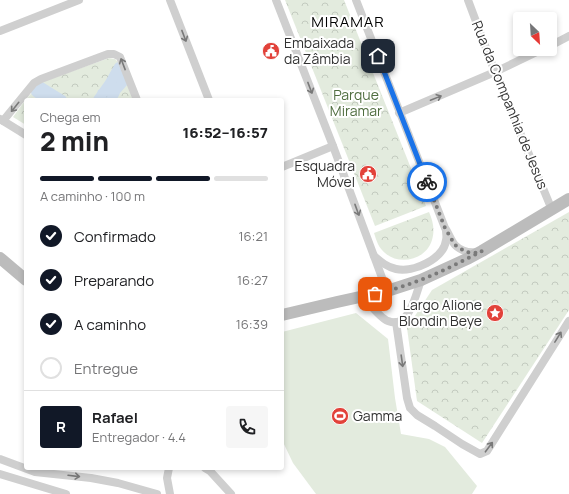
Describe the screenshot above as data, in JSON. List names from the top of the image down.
{
  "streets": {
    "street": ["Rua da Companhia de Jesus"]
  },
  "districts": ["MIRAMAR"],
  "parks": ["Parque Miramar"],
  "places": {
    "public building": ["Embaixada da Zâmbia", "Esquadra Móvel"],
    "place": ["Largo Alione Blondin Beye"],
    "sports": ["Gamma"]
  },
  "north": "bottom right",
  "page": {
    "heading": ["2 min", "Chega em", "16:52–16:57"],
    "panel": ["Rafael", "Entregador · 4.4"],
    "bar": "A caminho · 100 m",
    "list": [
      ["Confirmado", "16:21"],
      ["Preparando", "16:27"],
      ["A caminho", "16:39"],
      "Entregue"
    ],
    "round": "R"
  }
}
